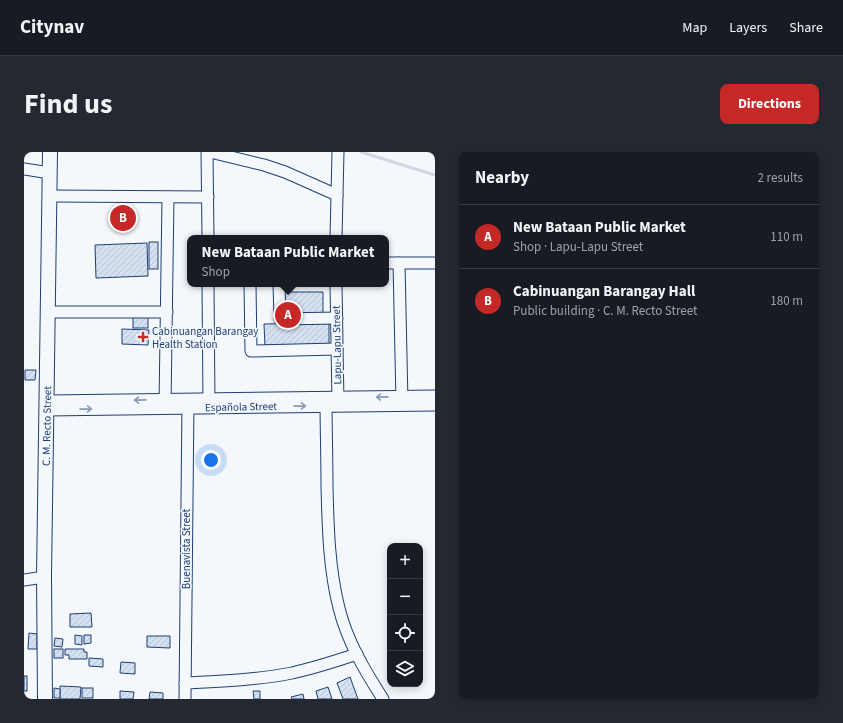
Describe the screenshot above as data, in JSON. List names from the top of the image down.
{
  "streets": {
    "main road": ["C. M. Recto Street"],
    "street": ["Lapu-Lapu Street", "Española Street", "Buenavista Street"]
  },
  "crossings": [
    ["Lapu-Lapu Street", "Española Street"],
    ["Española Street", "C. M. Recto Street"],
    ["Española Street", "Buenavista Street"]
  ],
  "places": {
    "health": ["Cabinuangan Barangay Health Station"]
  },
  "page": {
    "header": "Citynav",
    "nav": ["Map", "Layers", "Share"],
    "title": "Find us",
    "buttons": "Directions",
    "heading": ["Nearby", "2 results"],
    "pins": ["B", "A"],
    "list": [
      {
        "mark": "A",
        "name": "New Bataan Public Market",
        "note": "Shop · Lapu-Lapu Street",
        "value": "110 m"
      },
      {
        "mark": "B",
        "name": "Cabinuangan Barangay Hall",
        "note": "Public building · C. M. Recto Street",
        "value": "180 m"
      }
    ],
    "popup": ["New Bataan Public Market", "Shop"],
    "map_buttons": ["+", "−"]
  }
}
